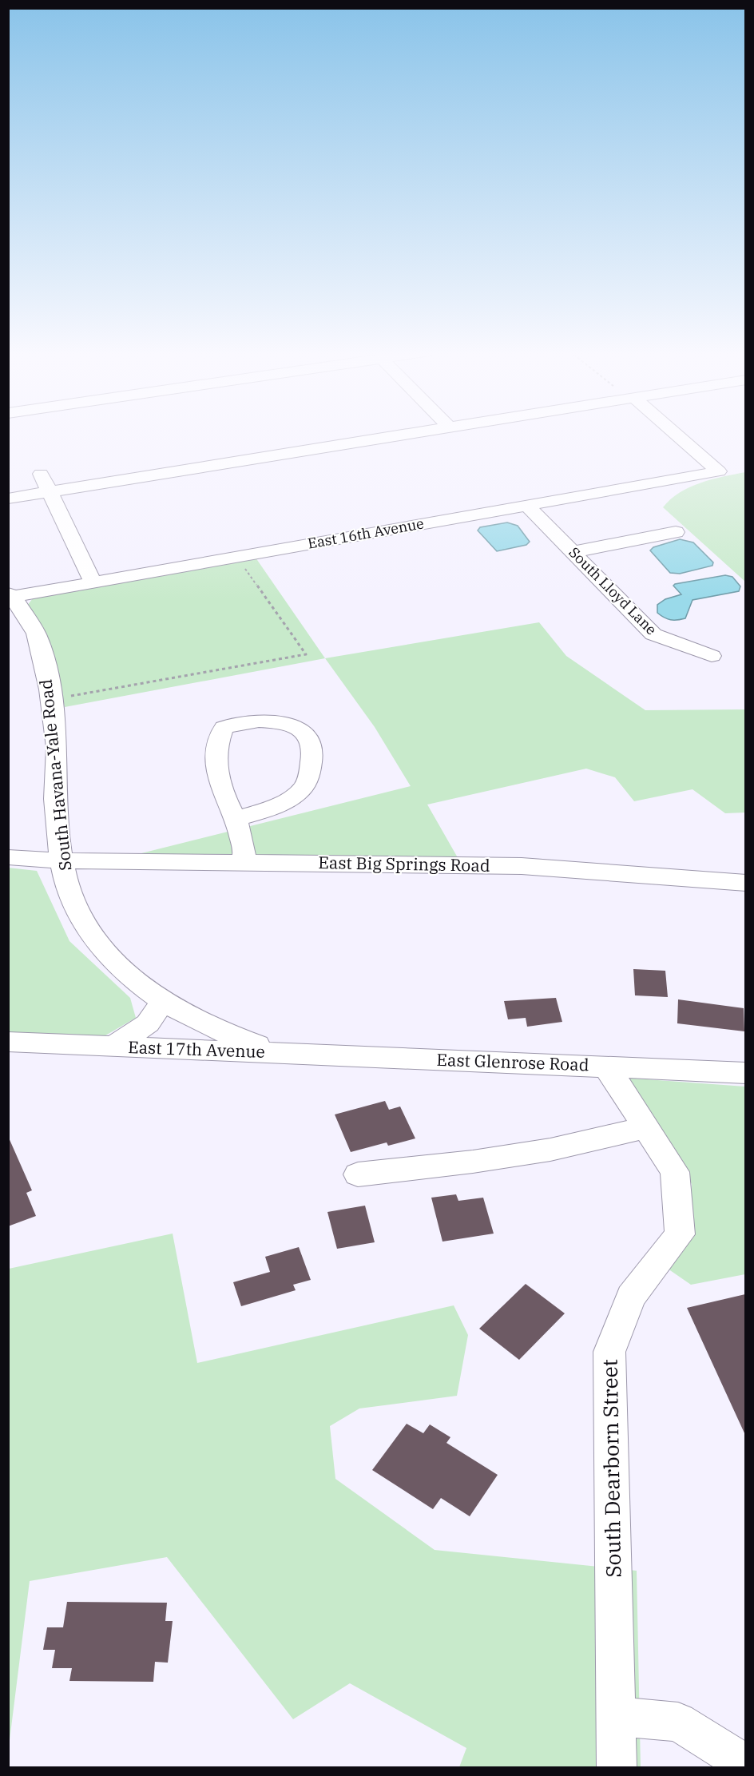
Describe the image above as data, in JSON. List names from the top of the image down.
{
  "streets": {
    "street": [
      "East 16th Avenue",
      "South Lloyd Lane",
      "South Havana-Yale Road",
      "East Big Springs Road",
      "East 17th Avenue",
      "East Glenrose Road",
      "South Dearborn Street"
    ]
  },
  "crossings": [
    ["East 16th Avenue", "South Lloyd Lane"],
    ["East 16th Avenue", "South Havana-Yale Road"],
    ["South Havana-Yale Road", "East Big Springs Road"],
    ["South Havana-Yale Road", "East 17th Avenue"],
    ["South Havana-Yale Road", "East Glenrose Road"],
    ["East 17th Avenue", "East Glenrose Road"],
    ["East Glenrose Road", "South Dearborn Street"]
  ]
}
